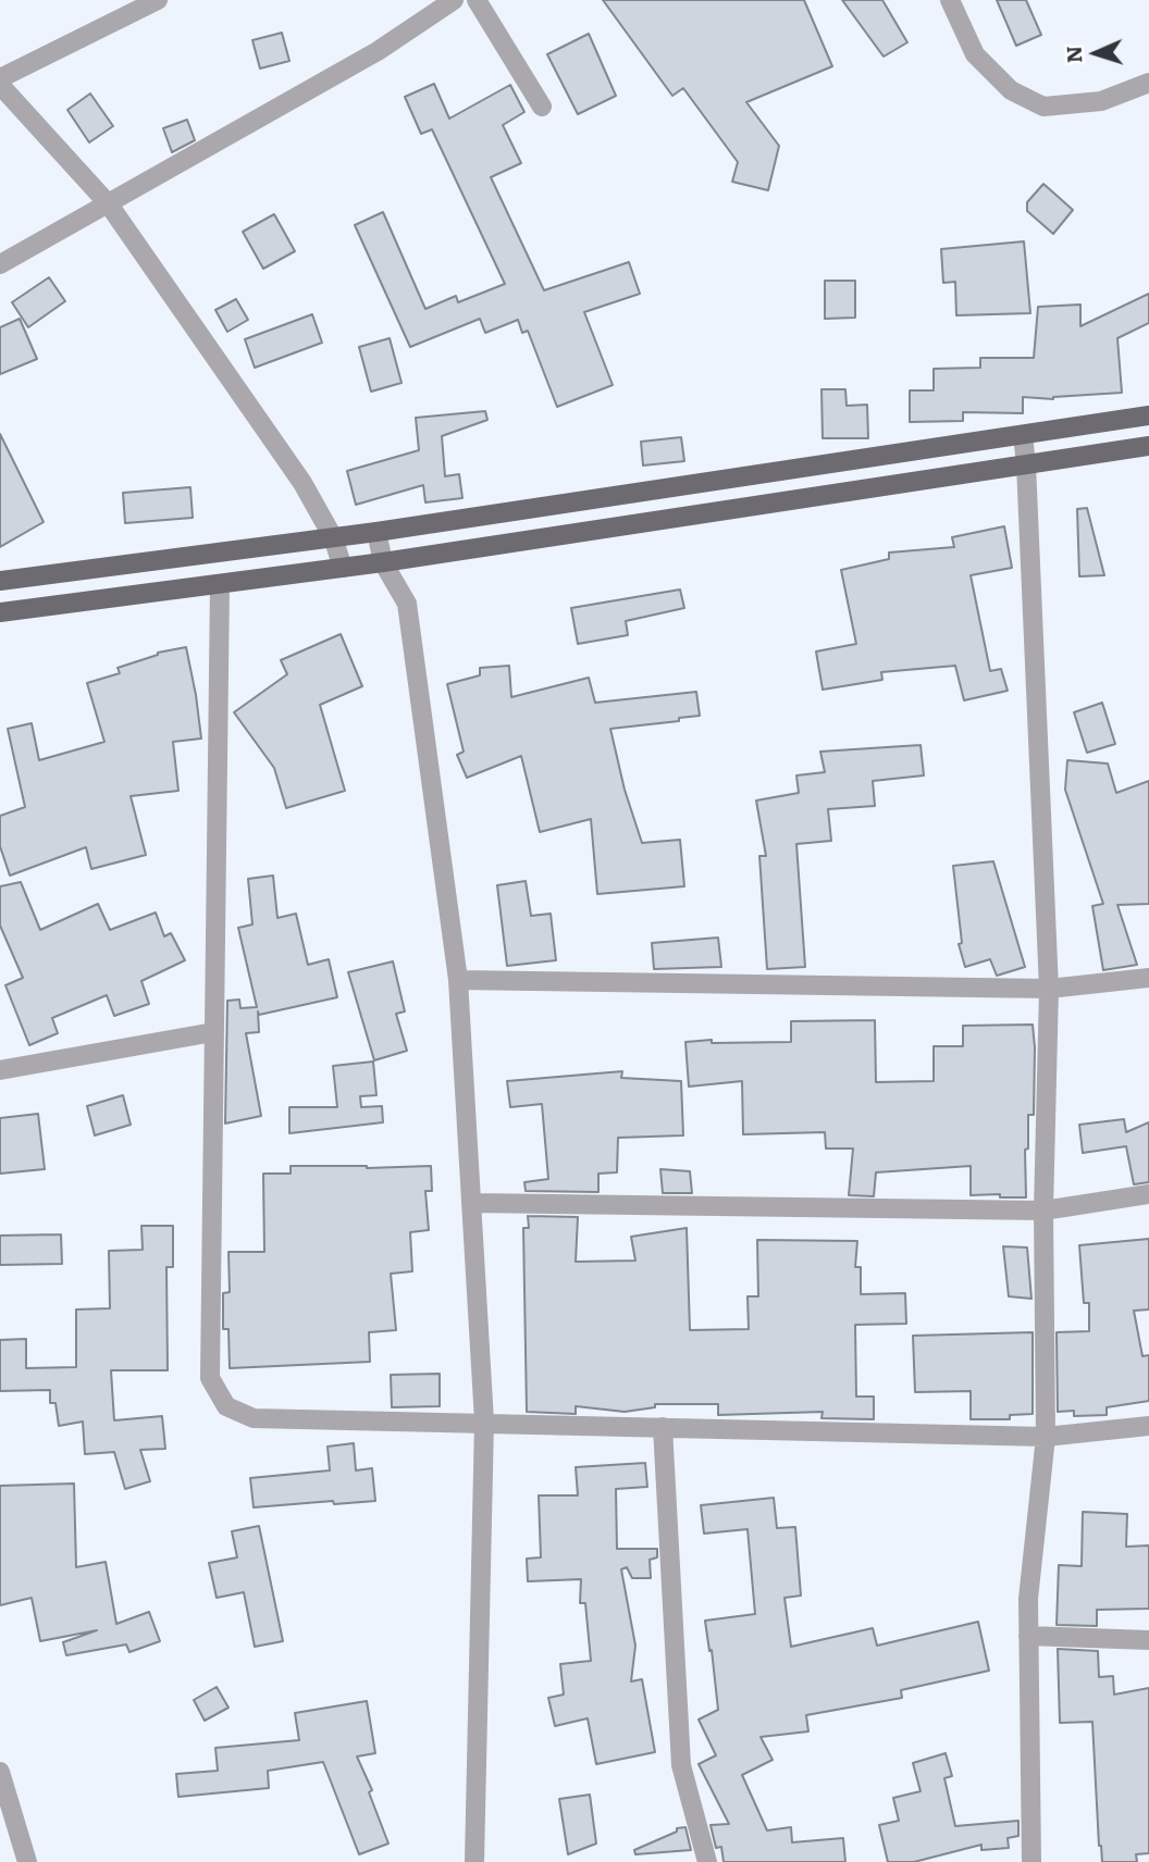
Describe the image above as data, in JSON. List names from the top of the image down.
{
  "north": "left"
}
